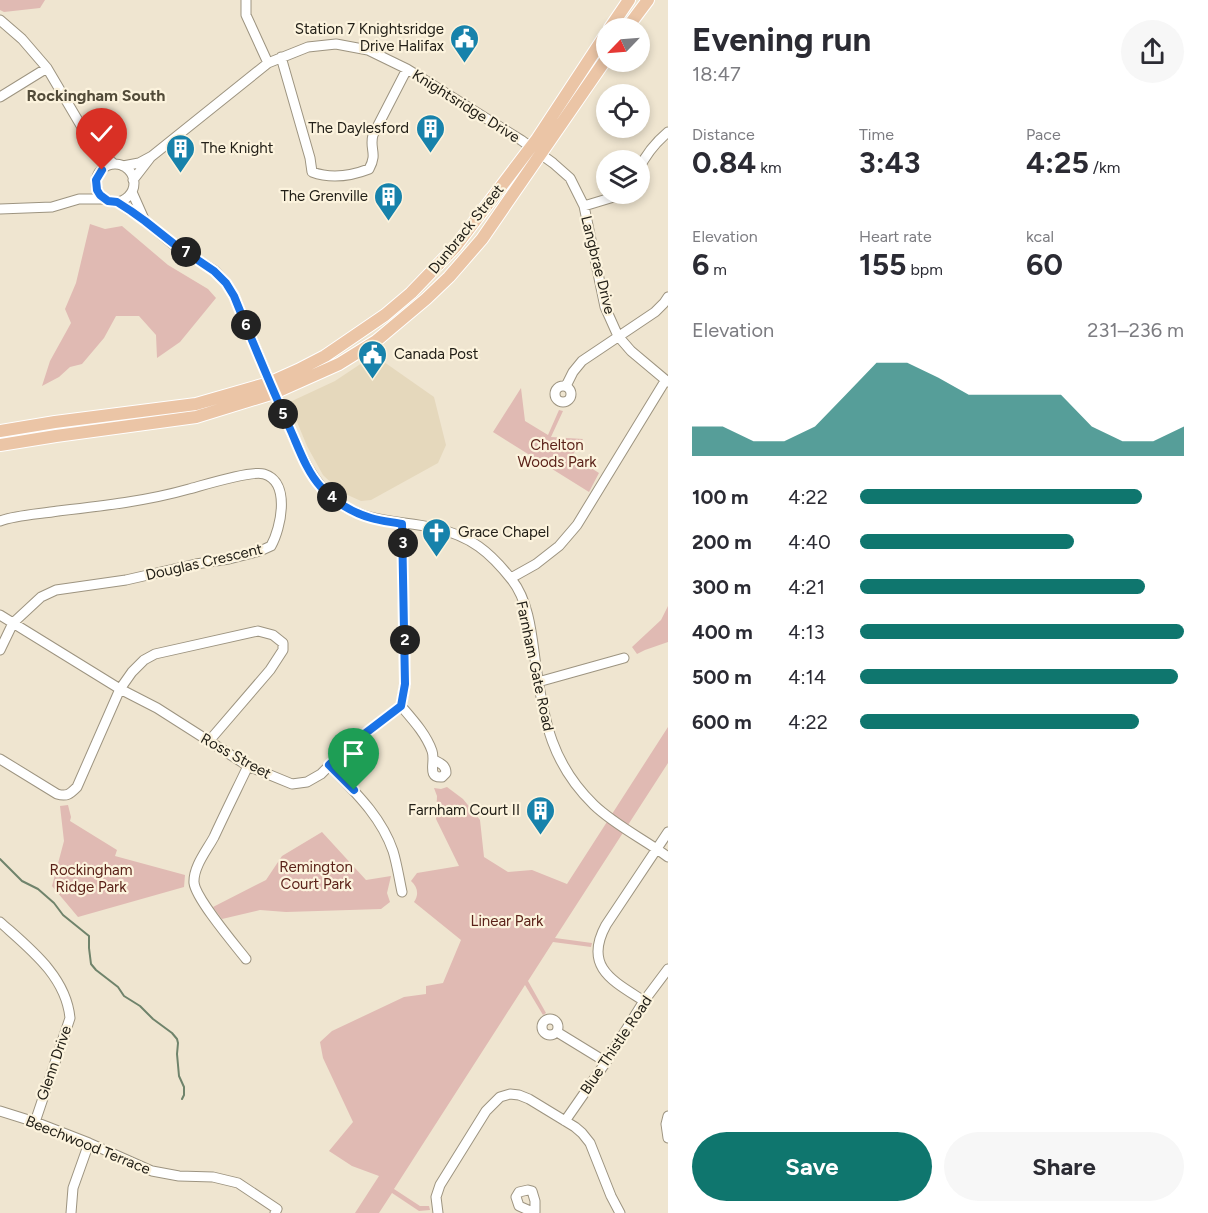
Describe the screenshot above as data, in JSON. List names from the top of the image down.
{
  "streets": {
    "main road": ["Dunbrack Street"],
    "street": [
      "Knightsridge Drive",
      "Langbrae Drive",
      "Douglas Crescent",
      "Farnham Gate Road",
      "Ross Street",
      "Blue Thistle Road",
      "Glenn Drive",
      "Beechwood Terrace"
    ]
  },
  "crossings": [
    ["Knightsridge Drive", "Dunbrack Street"],
    ["Knightsridge Drive", "Langbrae Drive"],
    ["Knightsridge Drive", "Farnham Gate Road"],
    ["Dunbrack Street", "Langbrae Drive"],
    ["Dunbrack Street", "Farnham Gate Road"],
    ["Douglas Crescent", "Ross Street"],
    ["Glenn Drive", "Beechwood Terrace"]
  ],
  "districts": ["Rockingham South"],
  "parks": [
    "Chelton Woods Park",
    "Remington Court Park",
    "Rockingham Ridge Park",
    "Linear Park"
  ],
  "places": {
    "public building": ["Station 7 Knightsridge Drive Halifax", "Canada Post"],
    "building": [
      "The Daylesford",
      "The Knight",
      "The Grenville",
      "Farnham Court II"
    ],
    "church": ["Grace Chapel"]
  },
  "north": "bottom left",
  "page": {
    "heading": ["Evening run", "18:47"],
    "stats": [
      ["Distance", "0.84 km"],
      ["Time", "3:43"],
      ["Pace", "4:25 /km"],
      ["Elevation", "6 m"],
      ["Heart rate", "155 bpm"],
      ["kcal", "60"]
    ],
    "pins": [
      "7",
      "6",
      "5",
      "4",
      "3",
      "2"
    ],
    "chart": ["Elevation", "231–236 m"],
    "list": [
      {
        "name": "100 m",
        "note": "4:22"
      },
      {
        "name": "200 m",
        "note": "4:40"
      },
      {
        "name": "300 m",
        "note": "4:21"
      },
      {
        "name": "400 m",
        "note": "4:13"
      },
      {
        "name": "500 m",
        "note": "4:14"
      },
      {
        "name": "600 m",
        "note": "4:22"
      }
    ],
    "buttons": ["Save", "Share"]
  }
}
